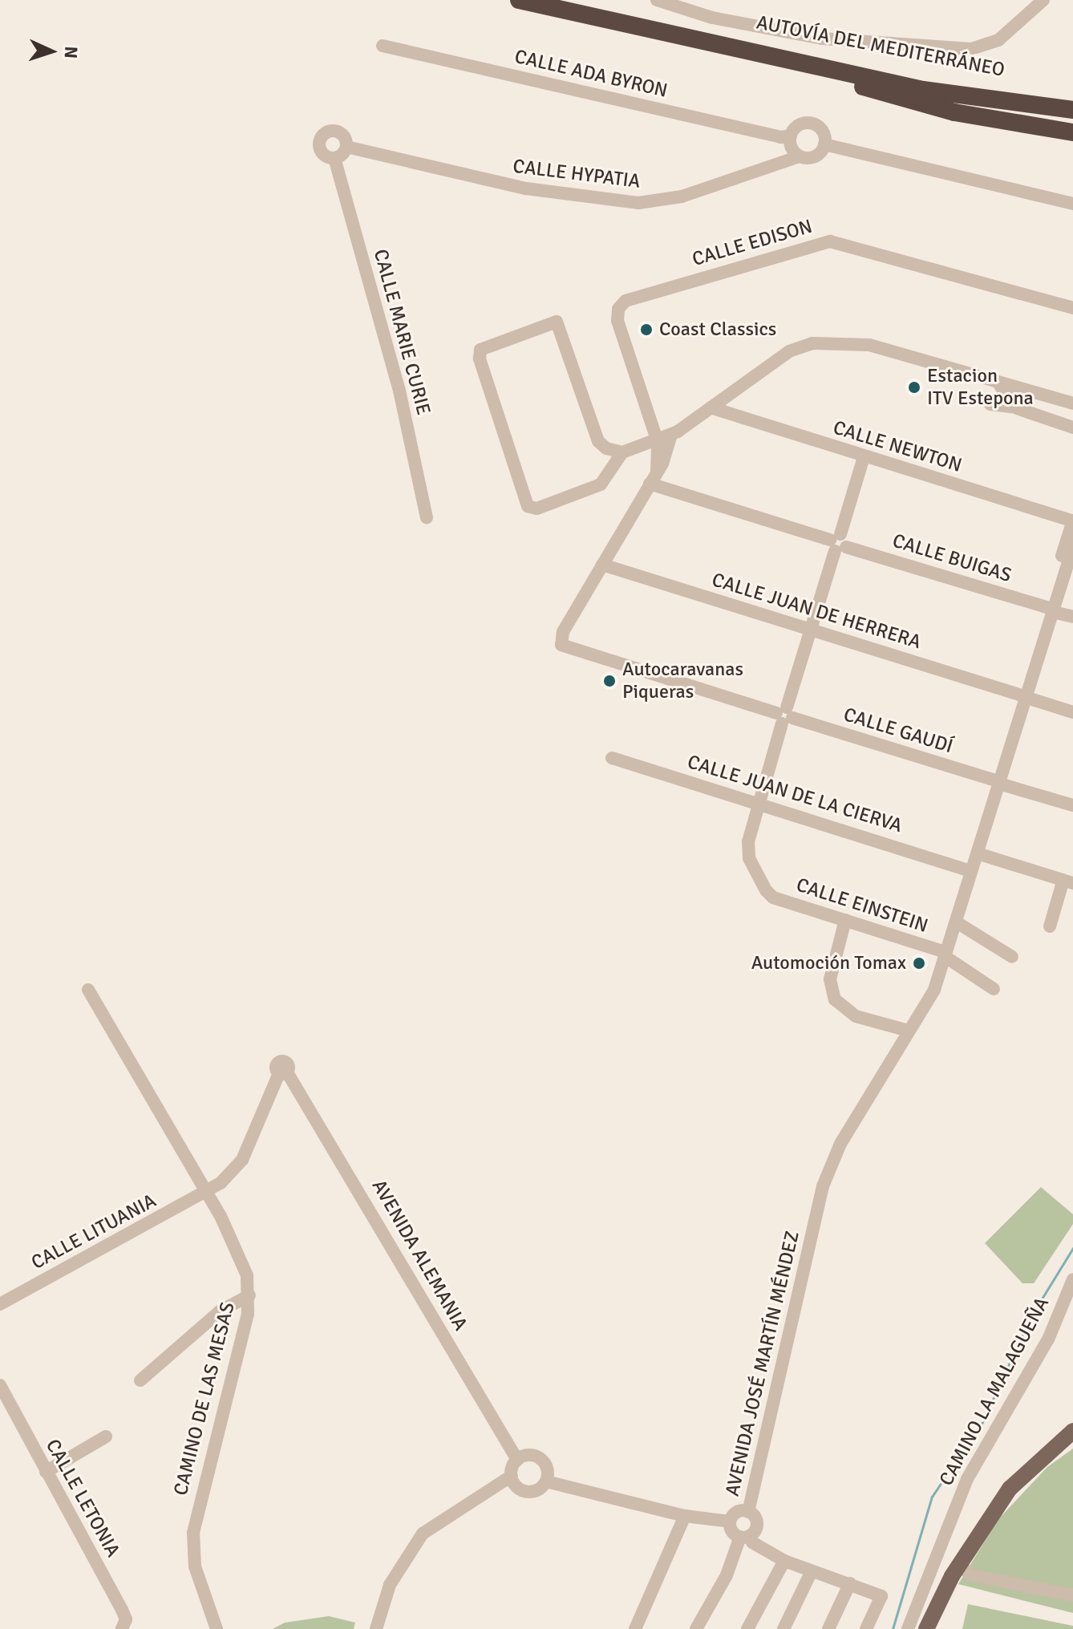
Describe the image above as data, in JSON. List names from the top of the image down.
{
  "streets": {
    "highway": ["AUTOVÍA DEL MEDITERRÁNEO"],
    "street": [
      "CALLE ADA BYRON",
      "CALLE HYPATIA",
      "CALLE EDISON",
      "CALLE MARIE CURIE",
      "CALLE NEWTON",
      "CALLE BUIGAS",
      "CALLE JUAN DE HERRERA",
      "CALLE GAUDÍ",
      "CALLE JUAN DE LA CIERVA",
      "CALLE EINSTEIN",
      "CALLE LITUANIA",
      "AVENIDA ALEMANIA",
      "AVENIDA JOSÉ MARTÍN MÉNDEZ",
      "CAMINO LA MALAGUEÑA",
      "CAMINO DE LAS MESAS",
      "CALLE LETONIA"
    ]
  },
  "crossings": [
    ["CALLE ADA BYRON", "CALLE HYPATIA"],
    ["CALLE HYPATIA", "CALLE MARIE CURIE"],
    ["CALLE NEWTON", "AVENIDA JOSÉ MARTÍN MÉNDEZ"],
    ["CALLE BUIGAS", "AVENIDA JOSÉ MARTÍN MÉNDEZ"],
    ["CALLE JUAN DE HERRERA", "CALLE GAUDÍ"],
    ["CALLE JUAN DE HERRERA", "AVENIDA JOSÉ MARTÍN MÉNDEZ"],
    ["CALLE GAUDÍ", "AVENIDA JOSÉ MARTÍN MÉNDEZ"],
    ["CALLE JUAN DE LA CIERVA", "CALLE EINSTEIN"],
    ["CALLE JUAN DE LA CIERVA", "AVENIDA JOSÉ MARTÍN MÉNDEZ"],
    ["CALLE EINSTEIN", "AVENIDA JOSÉ MARTÍN MÉNDEZ"],
    ["CALLE LITUANIA", "AVENIDA ALEMANIA"],
    ["CALLE LITUANIA", "CAMINO DE LAS MESAS"]
  ],
  "places": [
    "Coast Classics",
    "Estacion ITV Estepona",
    "Autocaravanas Piqueras",
    "Automoción Tomax"
  ],
  "north": "right"
}
